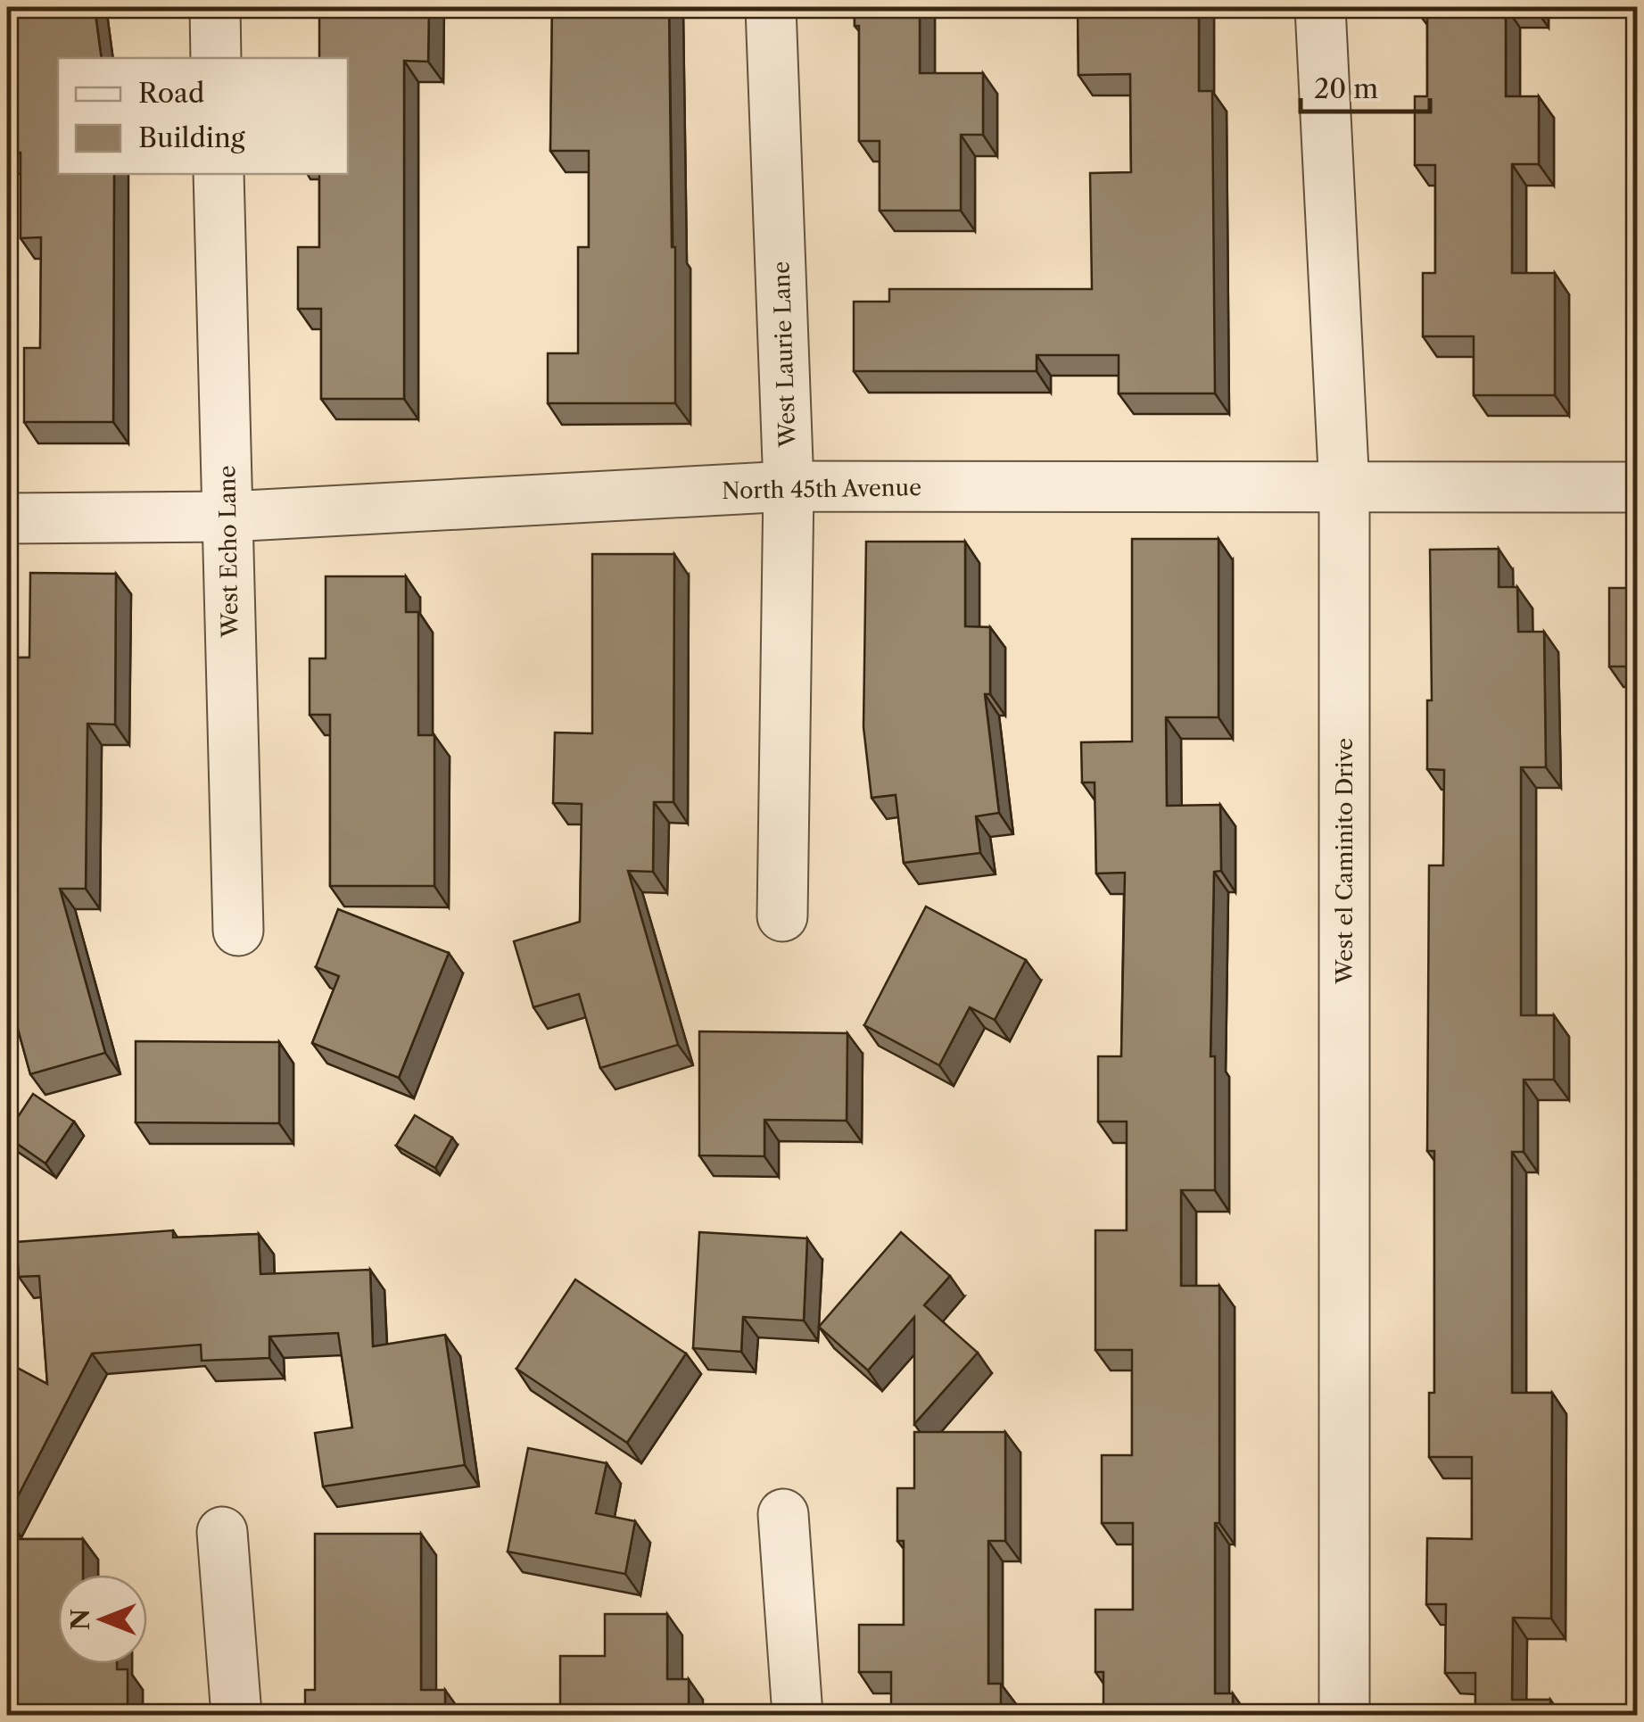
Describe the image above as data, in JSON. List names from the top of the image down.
{
  "streets": {
    "street": [
      "West Laurie Lane",
      "North 45th Avenue",
      "West Echo Lane",
      "West el Caminito Drive"
    ]
  },
  "crossings": [
    ["West Laurie Lane", "North 45th Avenue"],
    ["North 45th Avenue", "West Echo Lane"],
    ["North 45th Avenue", "West el Caminito Drive"]
  ],
  "legend": ["Road", "Building"],
  "scale_bar": "20 m",
  "north": "left"
}
